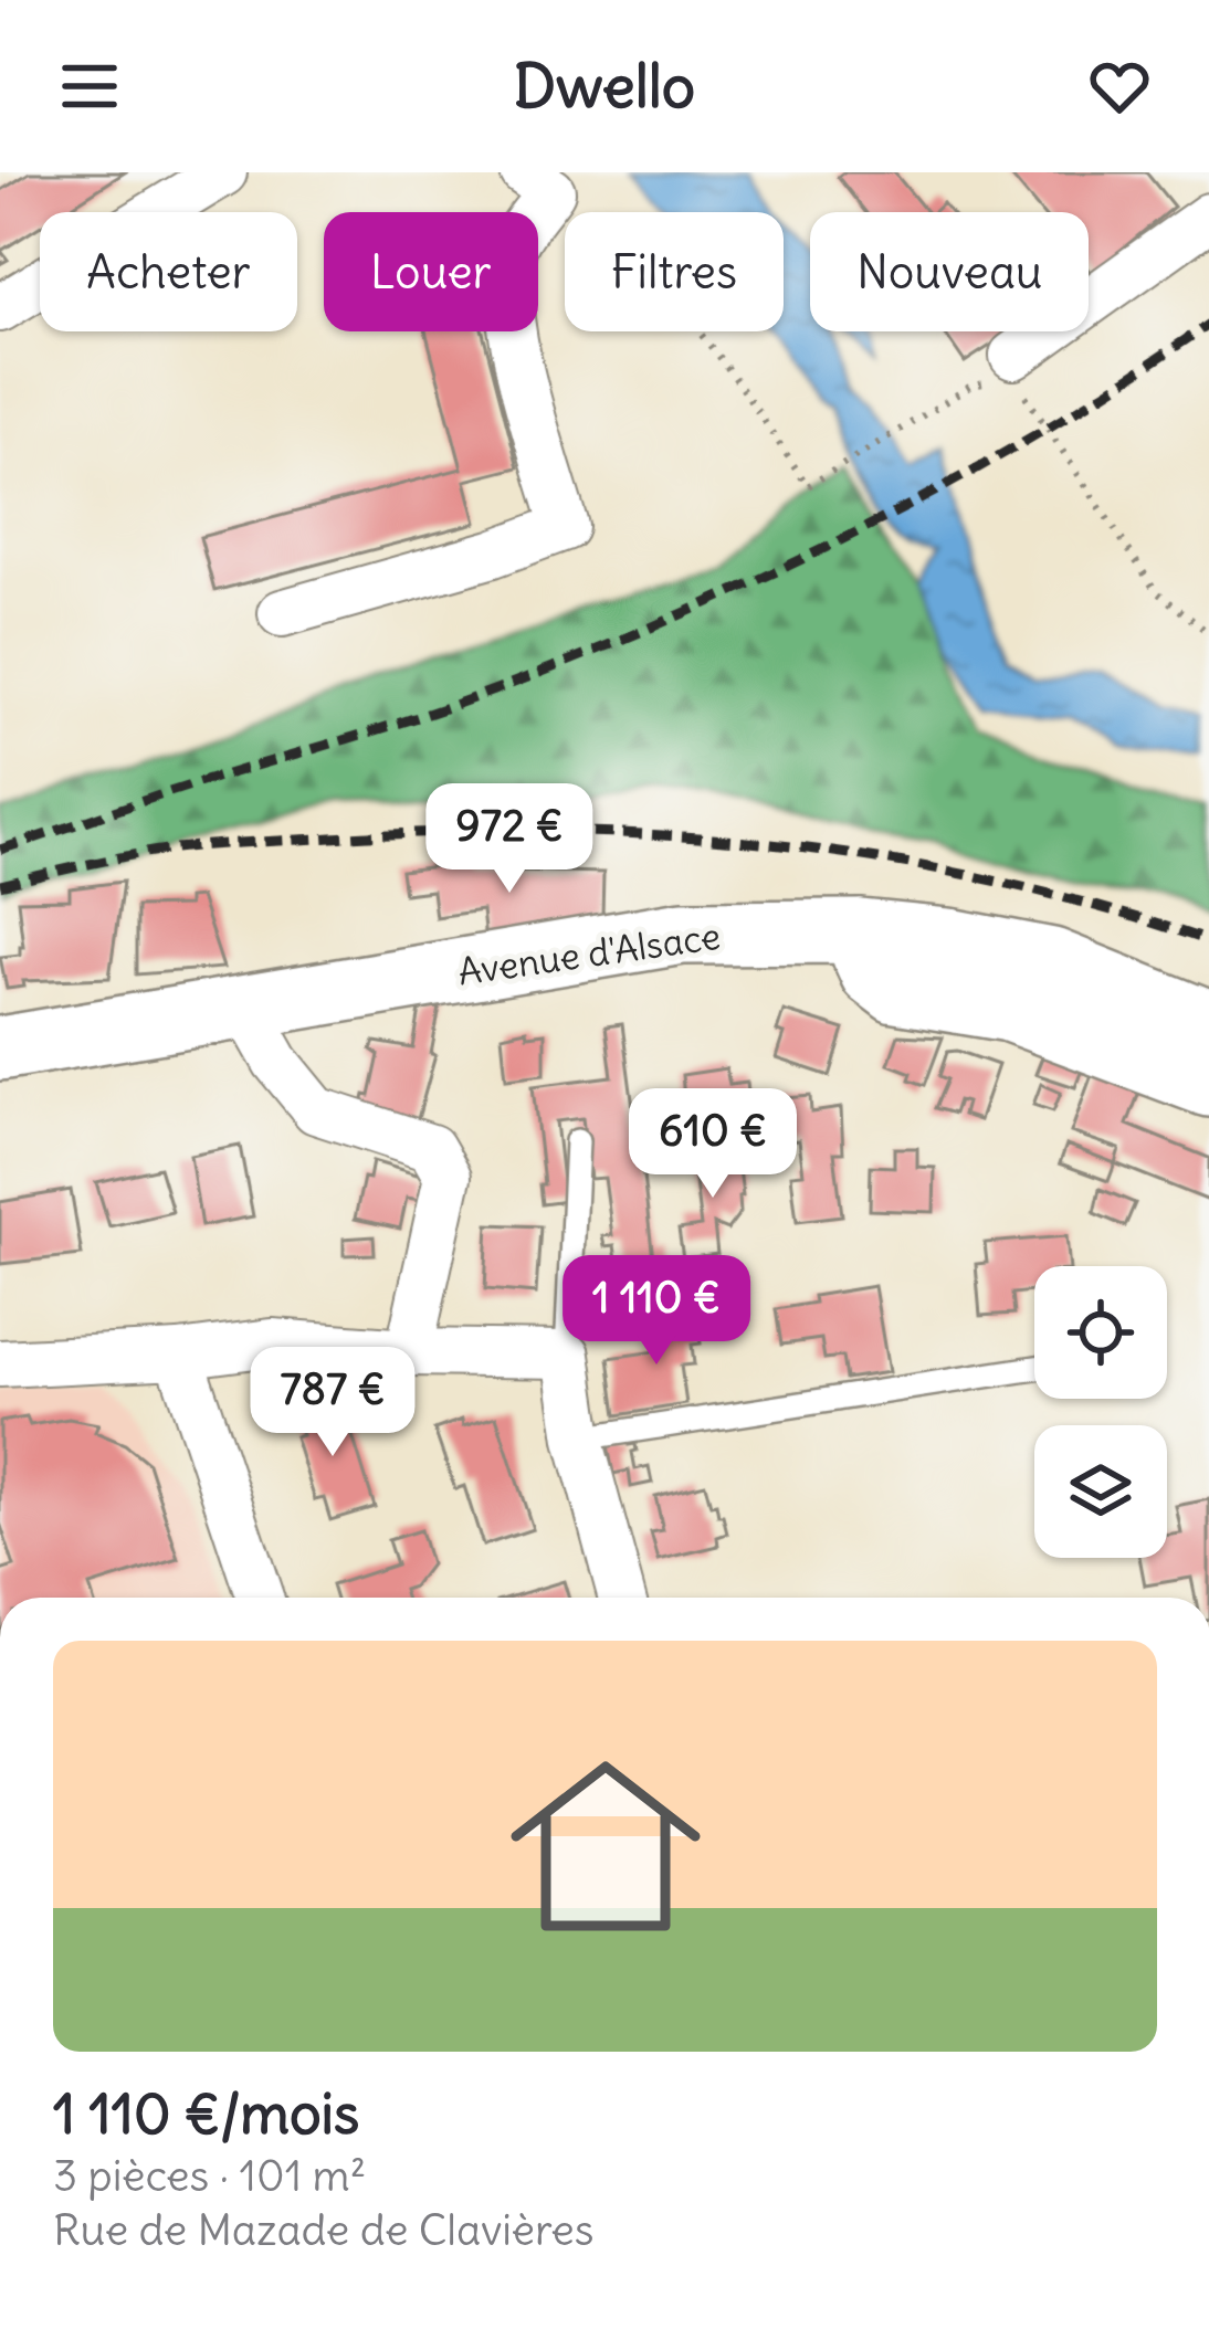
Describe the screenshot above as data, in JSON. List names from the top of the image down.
{
  "streets": {
    "main road": ["Avenue d'Alsace"]
  },
  "page": {
    "header": "Dwello",
    "chip": [
      "Acheter",
      "Louer",
      "Filtres",
      "Nouveau"
    ],
    "price": [
      "972 €",
      "610 €",
      "1 110 €",
      "787 €"
    ],
    "list": [
      {
        "name": "1 110 €/mois",
        "note": "3 pièces · 101 m² · Rue de Mazade de Clavières"
      }
    ]
  }
}
